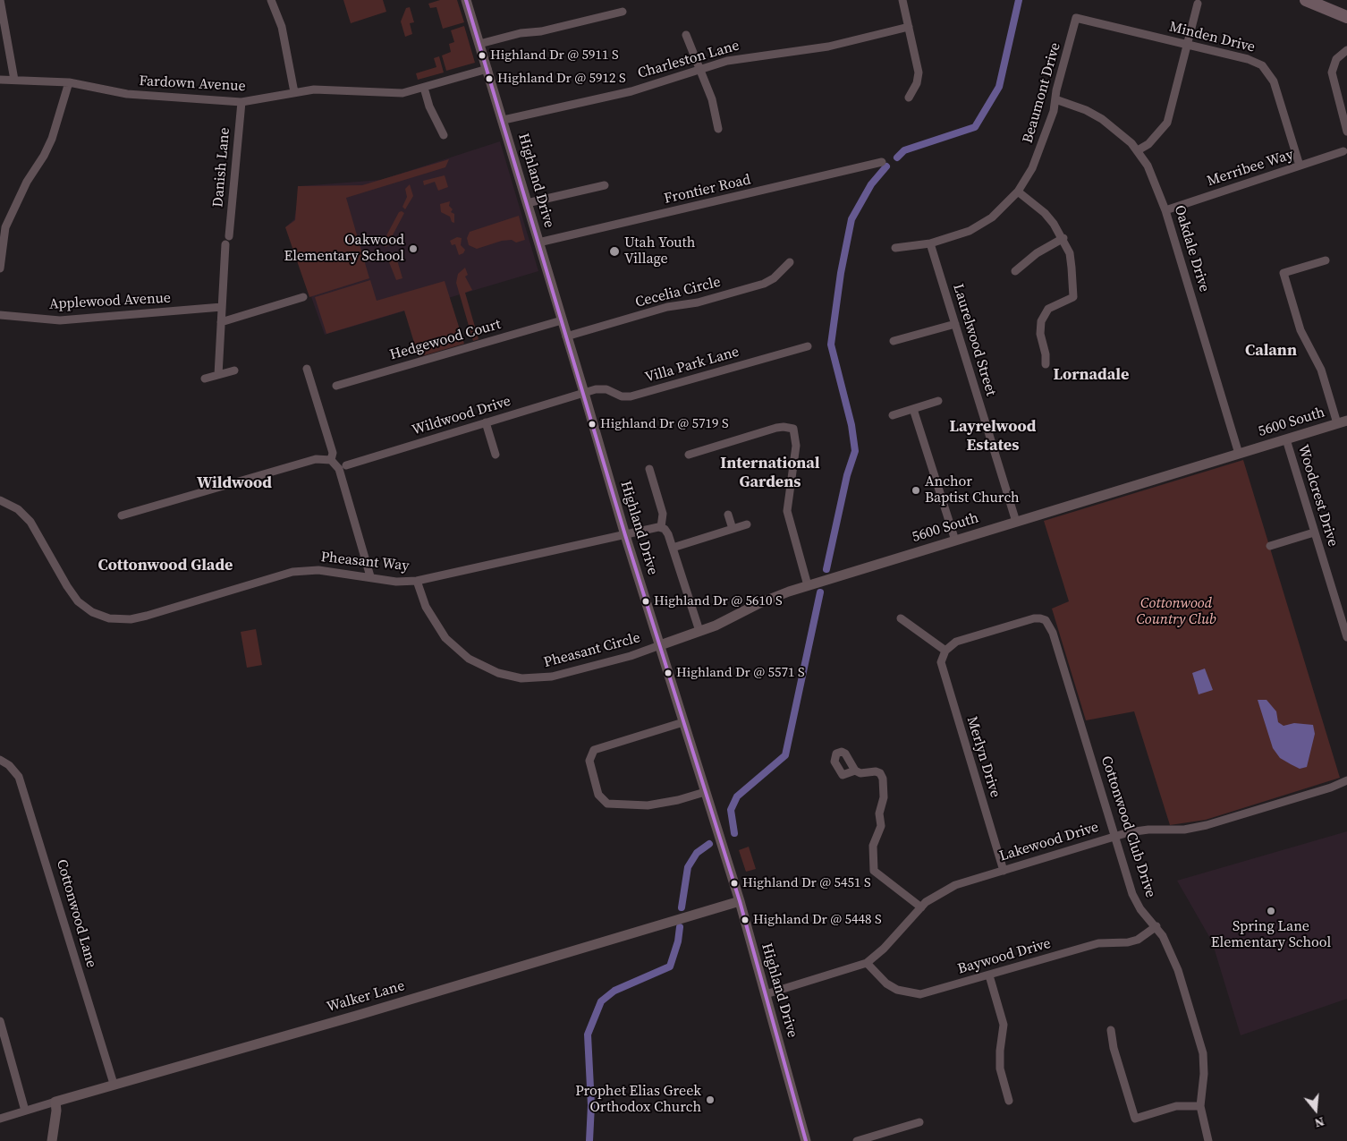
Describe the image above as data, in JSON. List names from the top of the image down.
{
  "streets": {
    "main road": ["Highland Drive", "5600 South", "Walker Lane"],
    "street": [
      "Minden Drive",
      "Charleston Lane",
      "Fardown Avenue",
      "Beaumont Drive",
      "Danish Lane",
      "Merribee Way",
      "Frontier Road",
      "Oakdale Drive",
      "Cecelia Circle",
      "Applewood Avenue",
      "Hedgewood Court",
      "Laurelwood Street",
      "Villa Park Lane",
      "Wildwood Drive",
      "Woodcrest Drive",
      "Pheasant Way",
      "Pheasant Circle",
      "Merlyn Drive",
      "Cottonwood Club Drive",
      "Lakewood Drive",
      "Cottonwood Lane",
      "Baywood Drive"
    ]
  },
  "crossings": [
    ["Minden Drive", "Beaumont Drive"],
    ["Minden Drive", "Merribee Way"],
    ["Charleston Lane", "Highland Drive"],
    ["Fardown Avenue", "Danish Lane"],
    ["Fardown Avenue", "Highland Drive"],
    ["Beaumont Drive", "Oakdale Drive"],
    ["Beaumont Drive", "Laurelwood Street"],
    ["Merribee Way", "Oakdale Drive"],
    ["Highland Drive", "Frontier Road"],
    ["Highland Drive", "Cecelia Circle"],
    ["Highland Drive", "Hedgewood Court"],
    ["Highland Drive", "Villa Park Lane"],
    ["Highland Drive", "Wildwood Drive"],
    ["Highland Drive", "5600 South"],
    ["Highland Drive", "Pheasant Way"],
    ["Highland Drive", "Pheasant Circle"],
    ["Highland Drive", "Lakewood Drive"],
    ["Highland Drive", "Walker Lane"],
    ["Oakdale Drive", "5600 South"],
    ["Laurelwood Street", "5600 South"],
    ["Villa Park Lane", "Wildwood Drive"],
    ["5600 South", "Woodcrest Drive"],
    ["5600 South", "Pheasant Circle"],
    ["Pheasant Way", "Pheasant Circle"],
    ["Merlyn Drive", "Cottonwood Club Drive"],
    ["Merlyn Drive", "Lakewood Drive"],
    ["Cottonwood Club Drive", "Lakewood Drive"],
    ["Cottonwood Club Drive", "Baywood Drive"],
    ["Lakewood Drive", "Baywood Drive"],
    ["Cottonwood Lane", "Walker Lane"]
  ],
  "districts": [
    "Calann",
    "Lornadale",
    "Layrelwood Estates",
    "International Gardens",
    "Wildwood",
    "Cottonwood Glade"
  ],
  "parks": ["Cottonwood Country Club"],
  "places": [
    "Highland Dr @ 5911 S",
    "Highland Dr @ 5912 S",
    "Oakwood Elementary School",
    "Utah Youth Village",
    "Highland Dr @ 5719 S",
    "Anchor Baptist Church",
    "Highland Dr @ 5610 S",
    "Highland Dr @ 5571 S",
    "Highland Dr @ 5451 S",
    "Spring Lane Elementary School",
    "Highland Dr @ 5448 S",
    "Prophet Elias Greek Orthodox Church"
  ],
  "north": "bottom"
}
